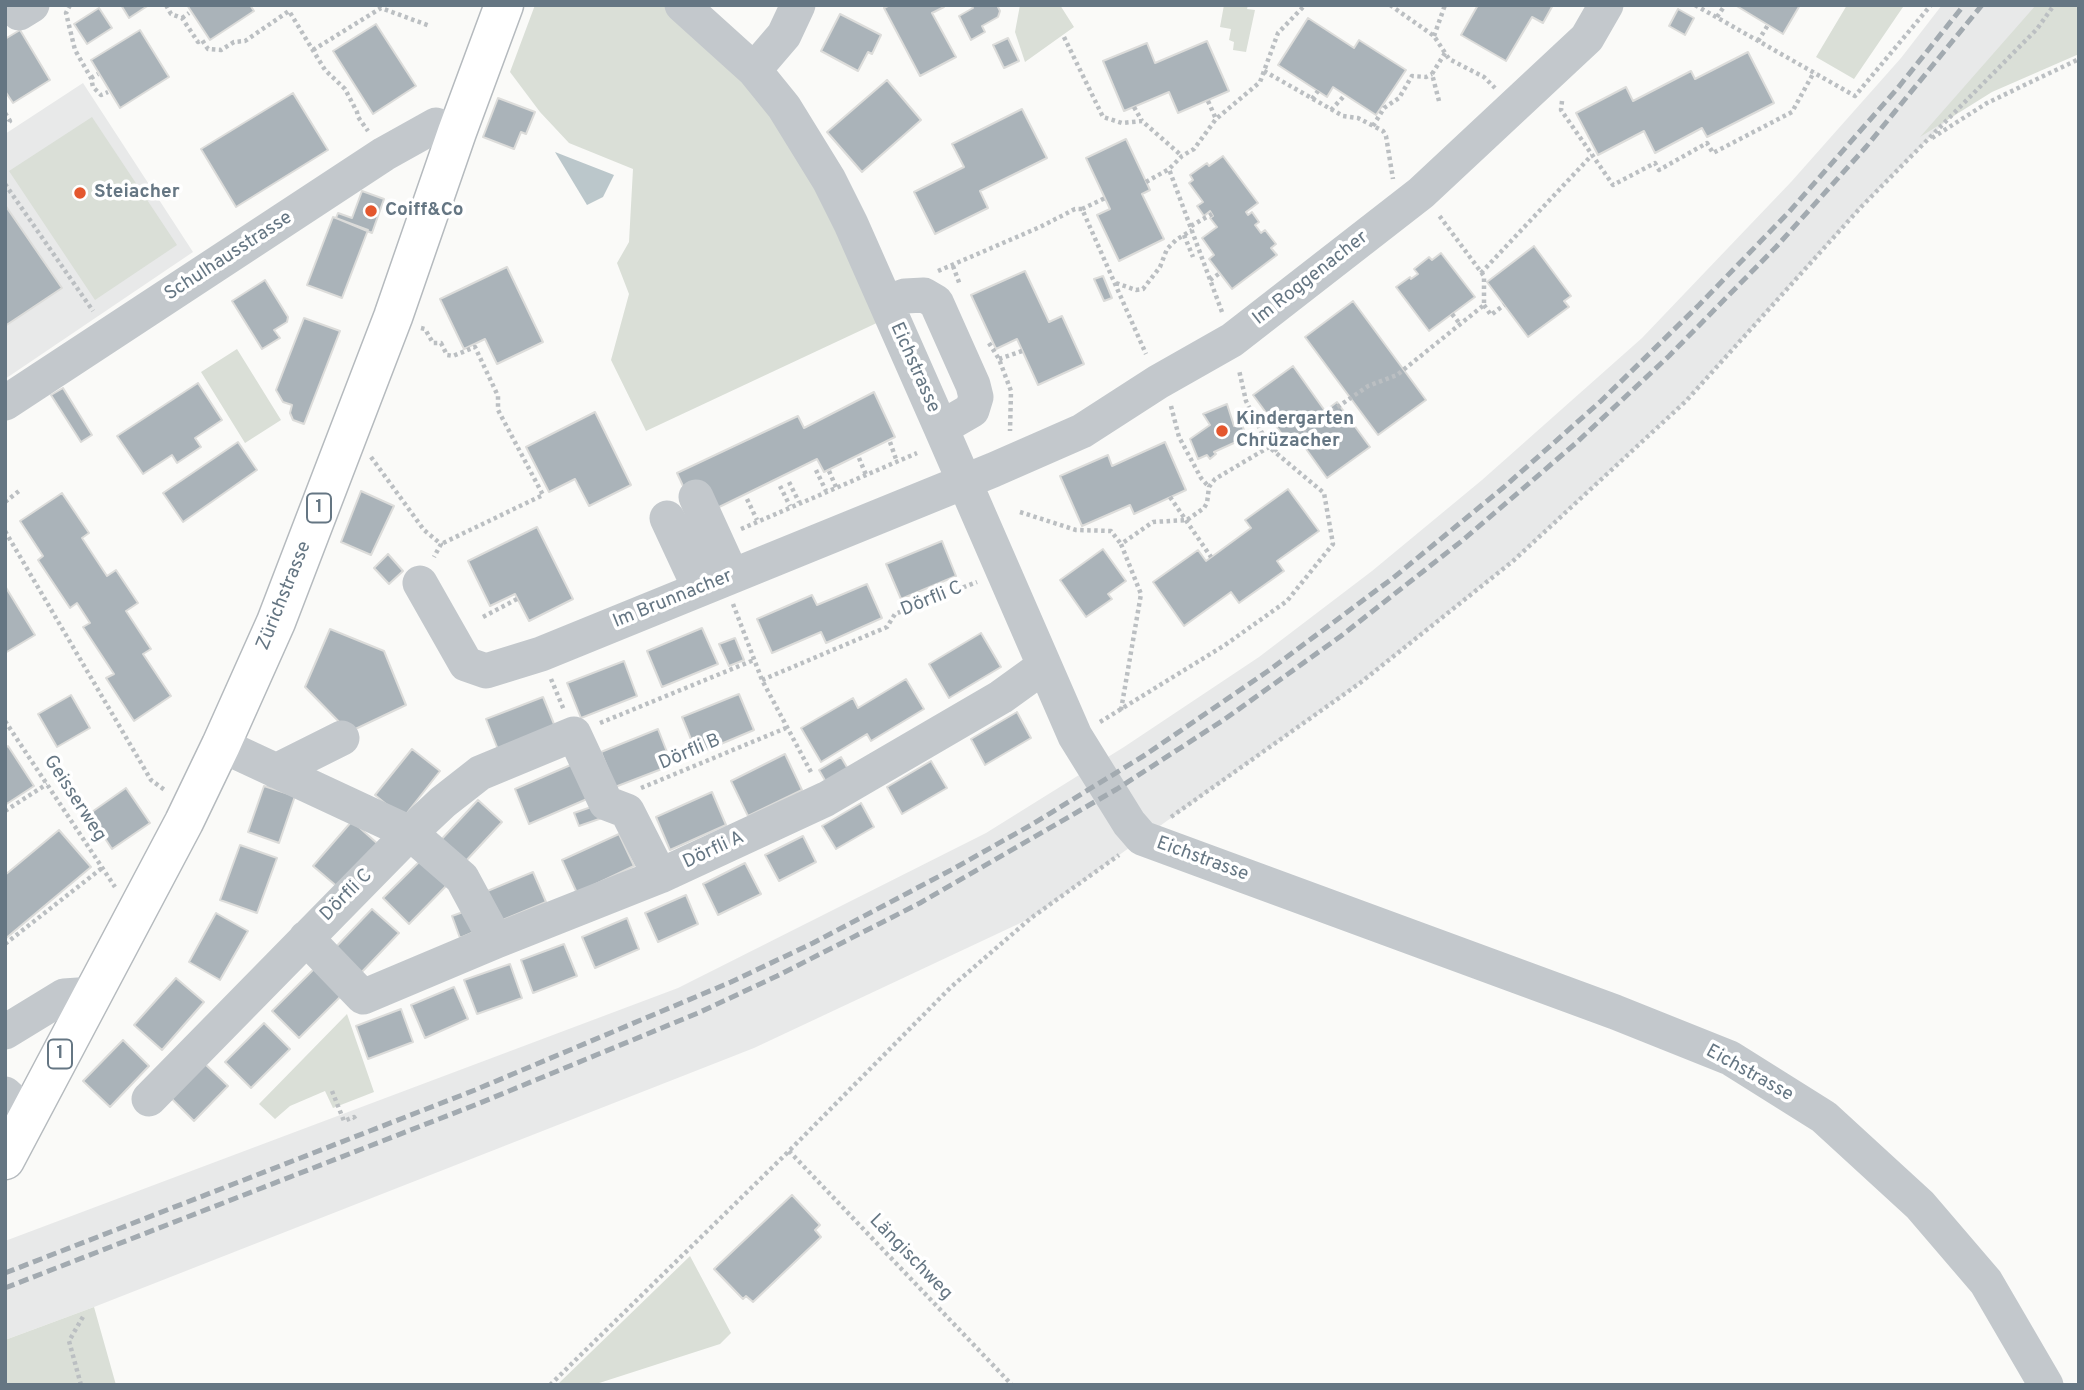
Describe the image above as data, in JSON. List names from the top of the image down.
{
  "streets": {
    "main road": ["1", "Zürichstrasse"],
    "street": [
      "Schulhausstrasse",
      "Im Roggenacher",
      "Eichstrasse",
      "Im Brunnacher",
      "Dörfli C",
      "Dörfli A"
    ],
    "path": ["Dörfli B", "Geisserweg", "Längischweg"]
  },
  "crossings": [
    ["Schulhausstrasse", "Zürichstrasse"],
    ["Im Roggenacher", "Eichstrasse"],
    ["Im Roggenacher", "Im Brunnacher"],
    ["Eichstrasse", "Im Brunnacher"],
    ["Eichstrasse", "Dörfli A"],
    ["Dörfli C", "Dörfli A"]
  ],
  "places": ["Steiacher", "Coiff&Co", "Kindergarten Chrüzacher"]
}
